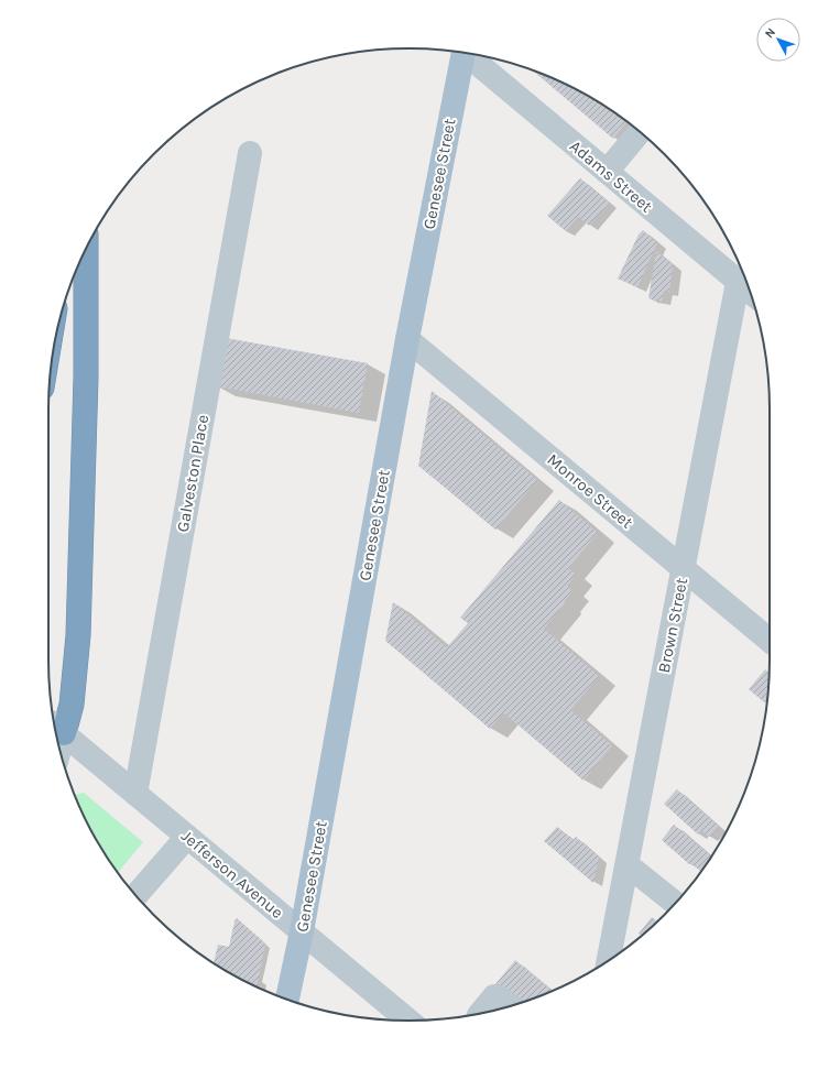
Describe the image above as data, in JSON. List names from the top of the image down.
{
  "streets": {
    "main road": ["Genesee Street"],
    "street": [
      "Adams Street",
      "Galveston Place",
      "Monroe Street",
      "Brown Street",
      "Jefferson Avenue"
    ]
  },
  "crossings": [
    ["Genesee Street", "Monroe Street"],
    ["Genesee Street", "Jefferson Avenue"],
    ["Adams Street", "Brown Street"],
    ["Galveston Place", "Jefferson Avenue"],
    ["Monroe Street", "Brown Street"]
  ],
  "north": "top left"
}
